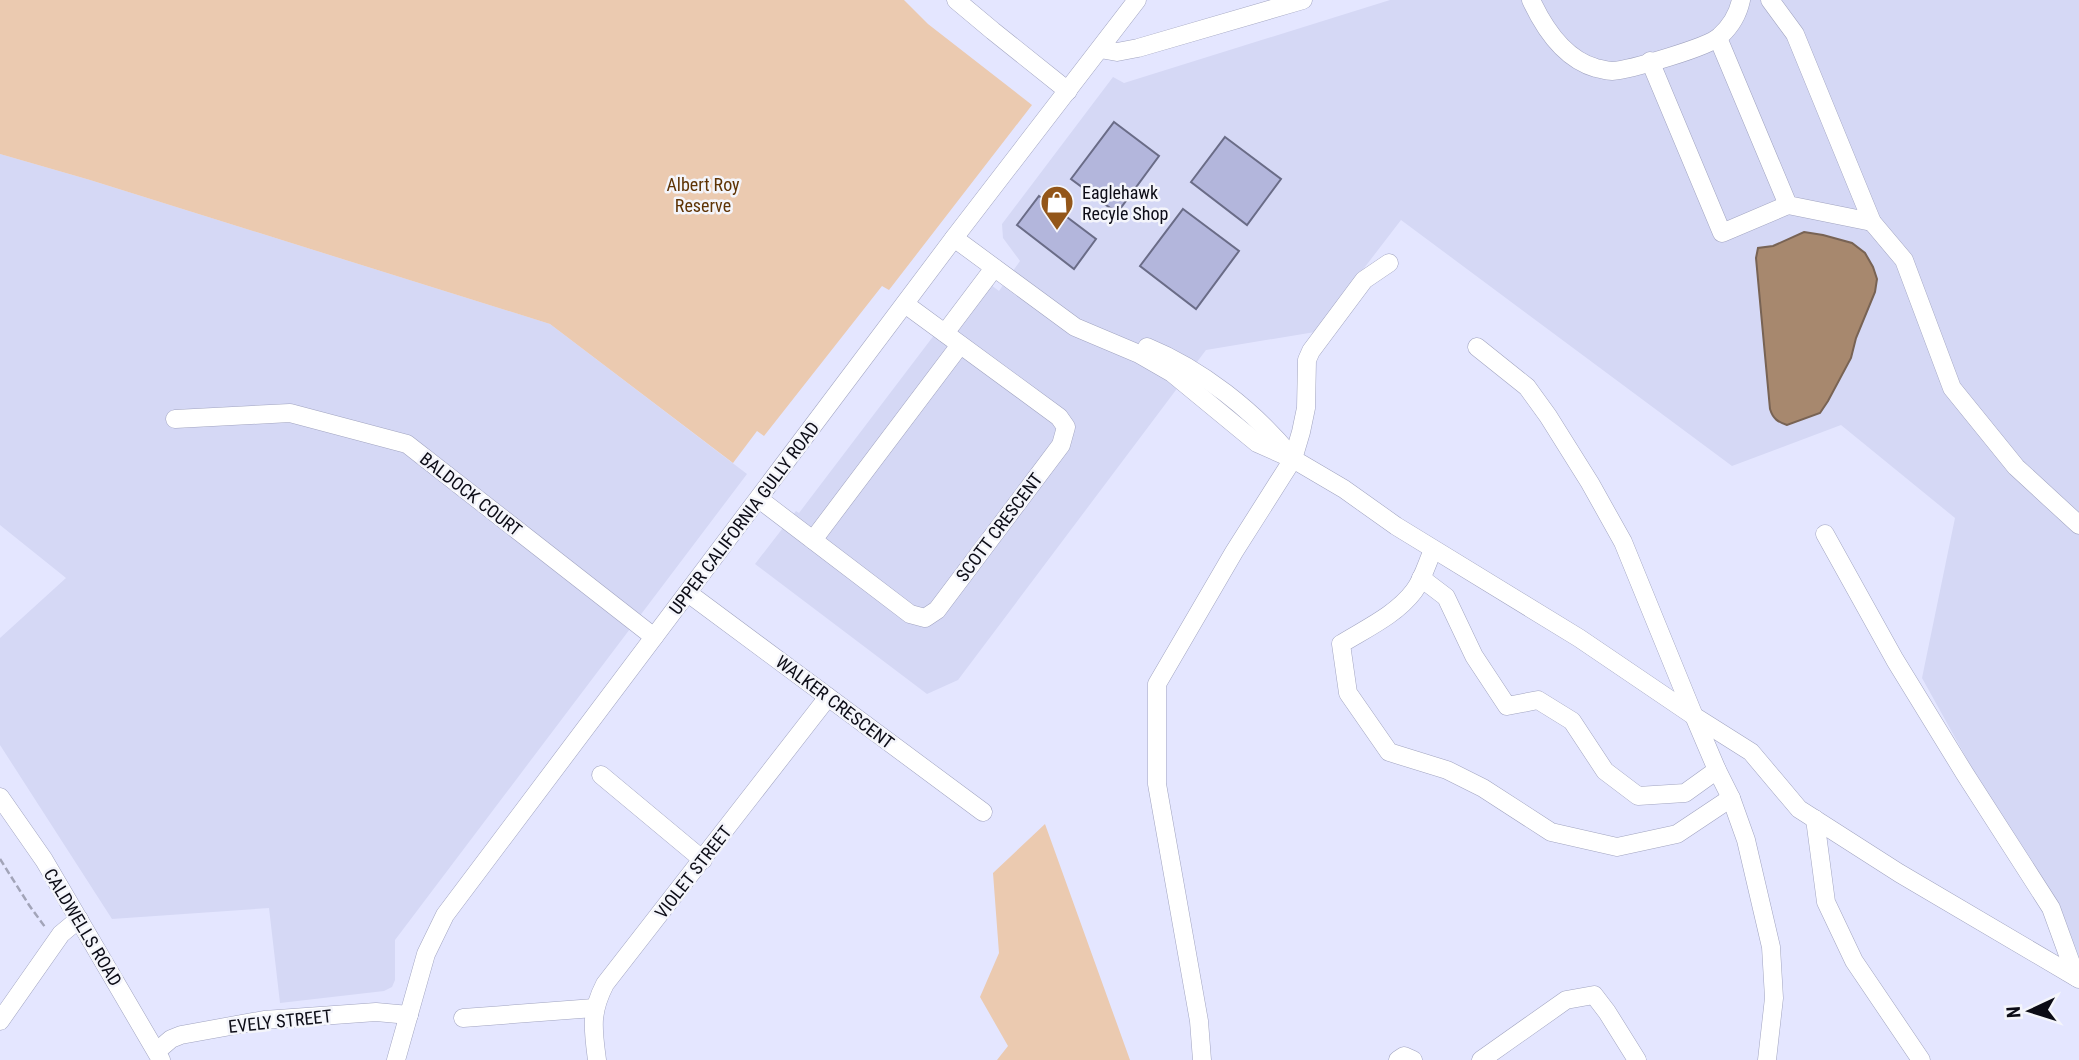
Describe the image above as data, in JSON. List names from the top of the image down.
{
  "streets": {
    "street": [
      "BALDOCK COURT",
      "UPPER CALIFORNIA GULLY ROAD",
      "SCOTT CRESCENT",
      "WALKER CRESCENT",
      "VIOLET STREET",
      "CALDWELLS ROAD",
      "EVELY STREET"
    ]
  },
  "crossings": [
    ["BALDOCK COURT", "UPPER CALIFORNIA GULLY ROAD"],
    ["UPPER CALIFORNIA GULLY ROAD", "SCOTT CRESCENT"],
    ["UPPER CALIFORNIA GULLY ROAD", "WALKER CRESCENT"],
    ["UPPER CALIFORNIA GULLY ROAD", "EVELY STREET"],
    ["WALKER CRESCENT", "VIOLET STREET"],
    ["CALDWELLS ROAD", "EVELY STREET"]
  ],
  "parks": ["Albert Roy Reserve"],
  "places": {
    "shop": ["Eaglehawk Recyle Shop"]
  },
  "north": "left"
}
